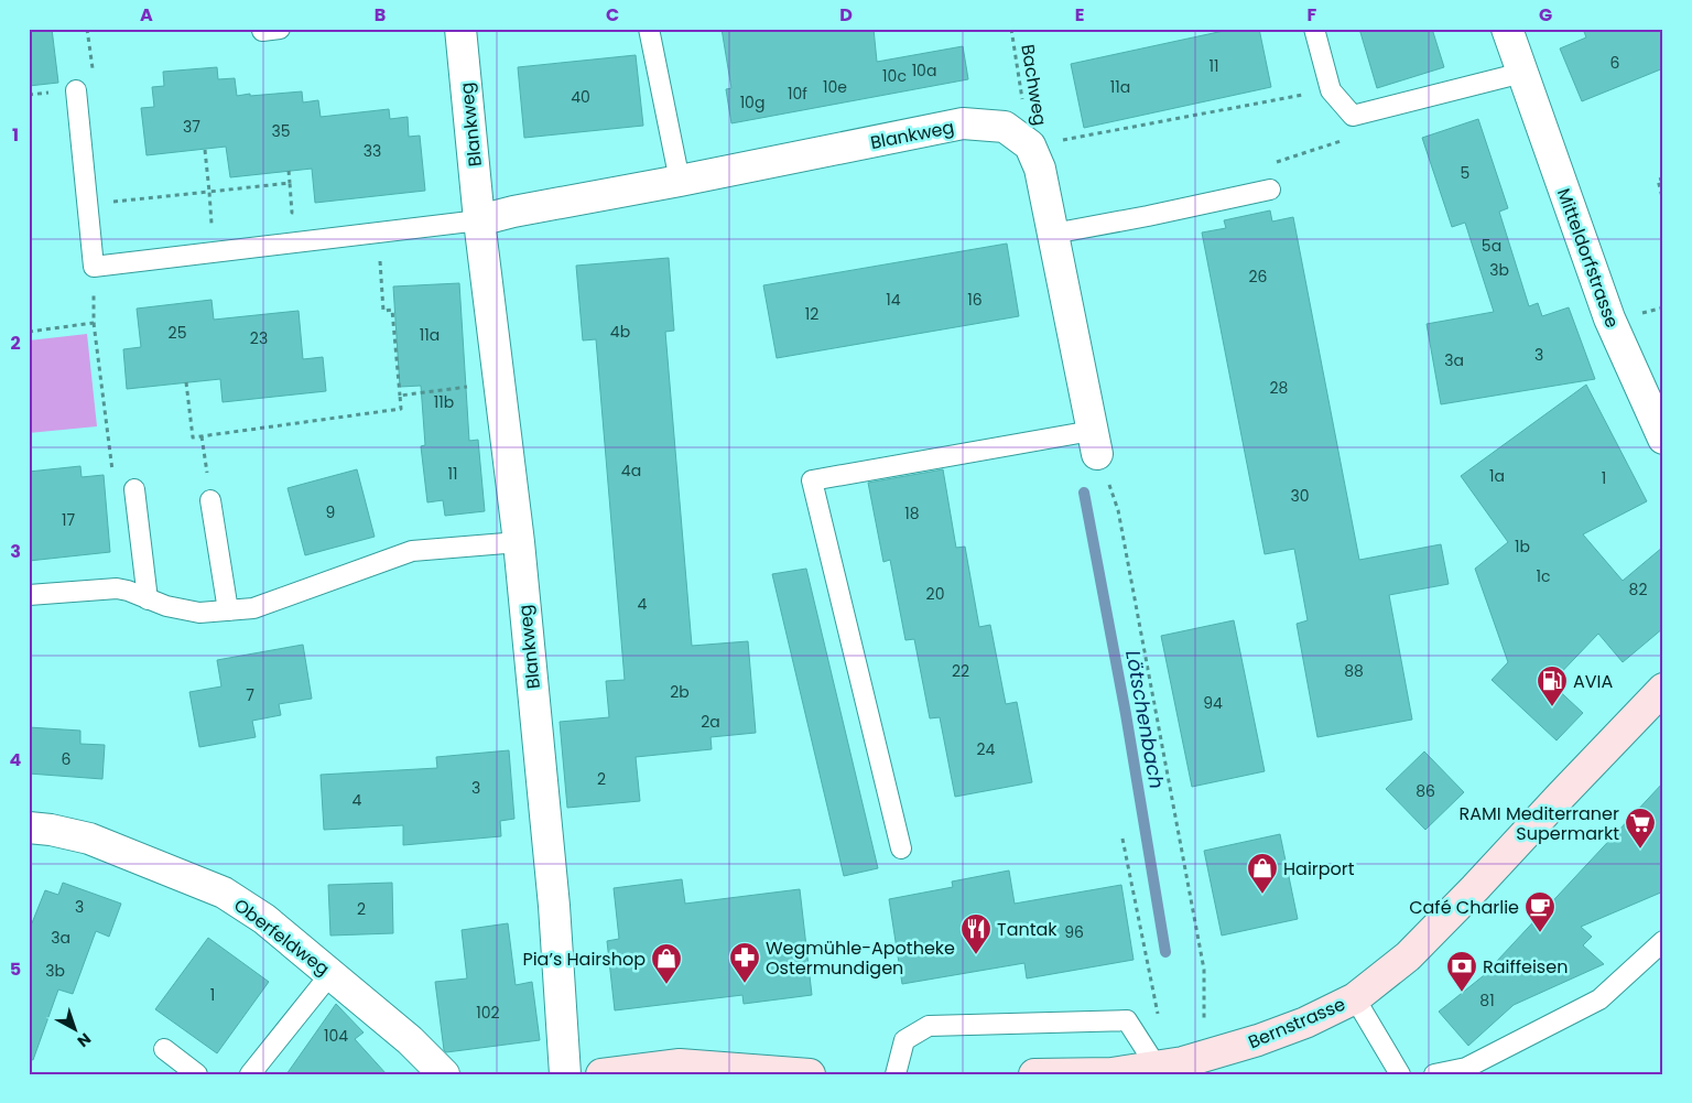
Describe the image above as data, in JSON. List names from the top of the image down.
{
  "streets": {
    "main road": ["Bernstrasse"],
    "street": ["Blankweg", "Mitteldorfstrasse", "Oberfeldweg"],
    "path": ["Bachweg"]
  },
  "crossings": [
    ["Bachweg", "Blankweg"]
  ],
  "water": ["Lötschenbach"],
  "places": {
    "fuel station": ["AVIA"],
    "supermarket": ["RAMI Mediterraner Supermarkt"],
    "shop": ["Hairport", "Pia’s Hairshop"],
    "cafe": ["Café Charlie"],
    "restaurant": ["Tantak"],
    "pharmacy": ["Wegmühle-Apotheke Ostermundigen"],
    "bank": ["Raiffeisen"]
  },
  "house_numbers": [
    "6",
    "11",
    "10a",
    "10c",
    "10e",
    "11a",
    "10f",
    "40",
    "10g",
    "37",
    "35",
    "33",
    "5",
    "5a",
    "3b",
    "26",
    "14",
    "16",
    "12",
    "4b",
    "25",
    "11a",
    "23",
    "3",
    "3a",
    "28",
    "11b",
    "4a",
    "11",
    "1a",
    "1",
    "30",
    "9",
    "18",
    "17",
    "1b",
    "1c",
    "82",
    "20",
    "4",
    "22",
    "88",
    "2b",
    "7",
    "94",
    "2a",
    "24",
    "6",
    "2",
    "3",
    "86",
    "4",
    "3",
    "2",
    "96",
    "3a",
    "3b",
    "1",
    "81",
    "102",
    "104"
  ],
  "north": "bottom right",
  "grid": {
    "columns": [
      "A",
      "B",
      "C",
      "D",
      "E",
      "F",
      "G"
    ],
    "rows": [
      "1",
      "2",
      "3",
      "4",
      "5"
    ]
  }
}
